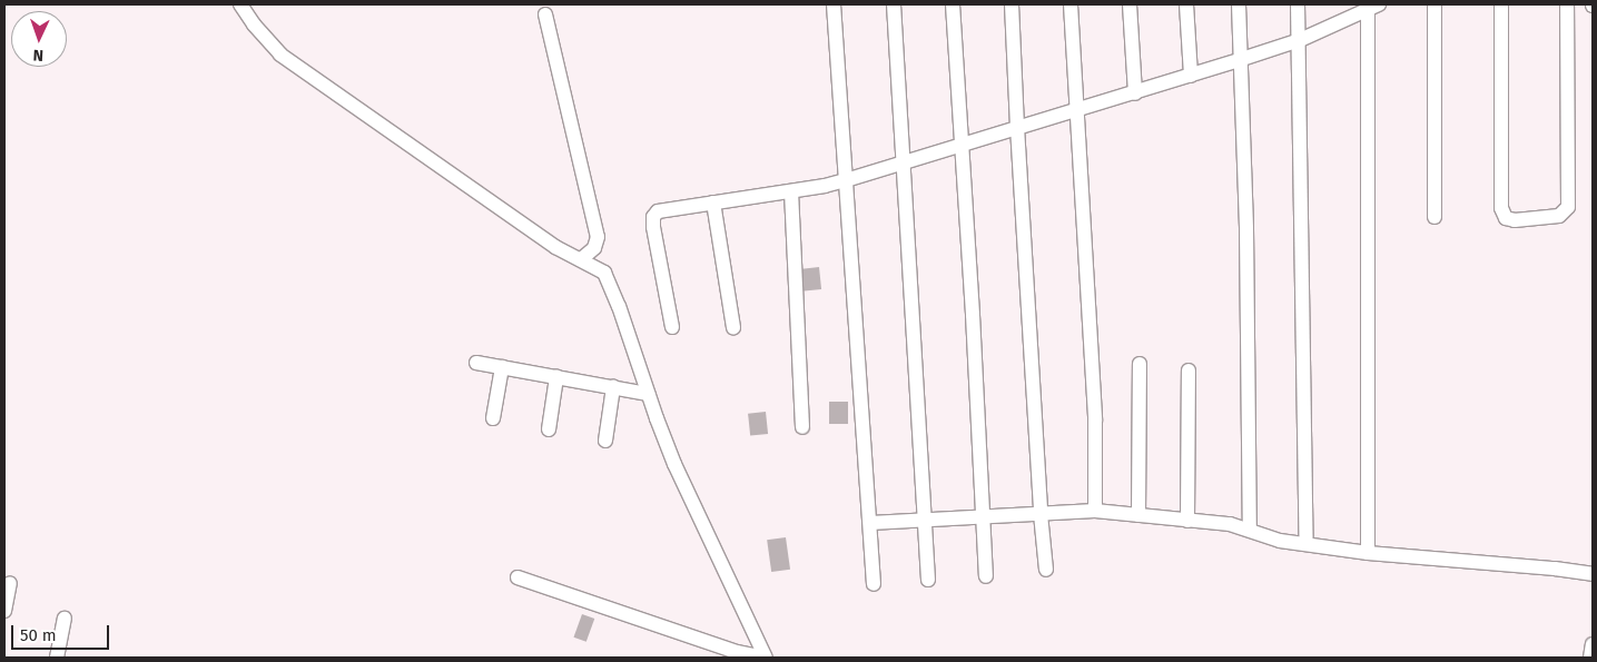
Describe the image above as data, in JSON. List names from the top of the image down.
{
  "scale_bar": "50 m",
  "north": "bottom"
}
